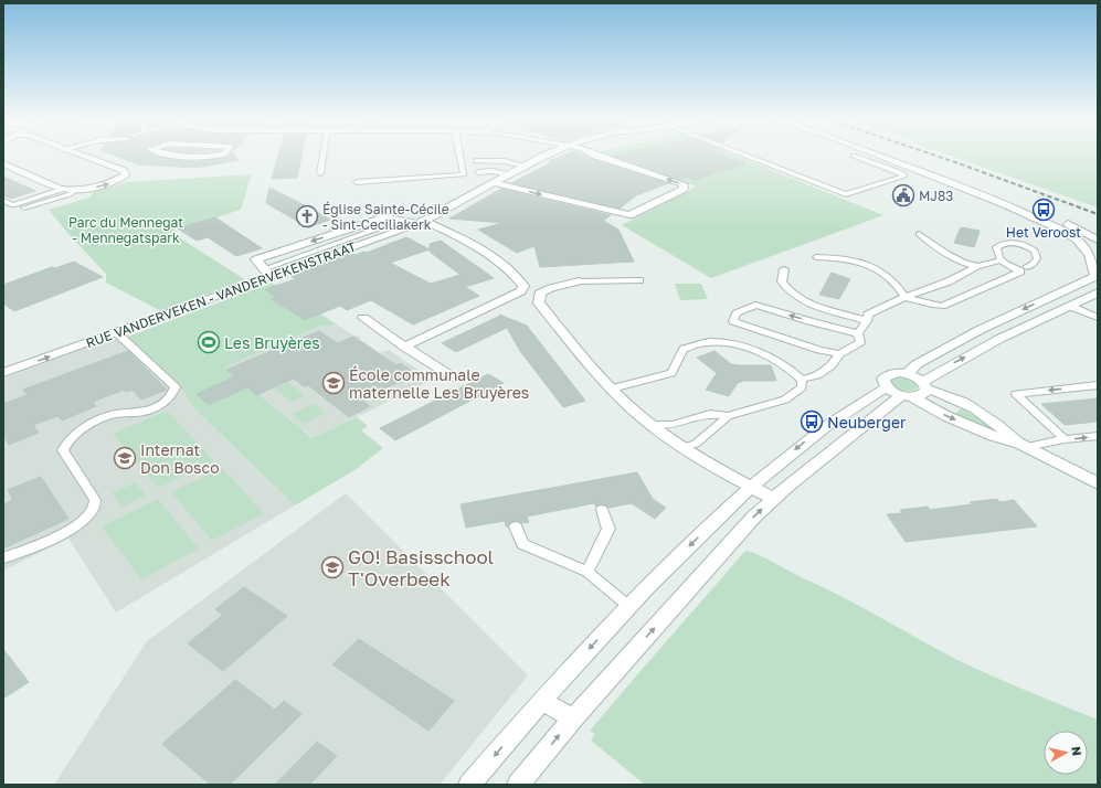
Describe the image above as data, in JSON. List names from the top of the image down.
{
  "streets": {
    "street": ["RUE VANDERVEKEN - VANDERVEKENSTRAAT"]
  },
  "parks": ["Parc du Mennegat - Mennegatspark"],
  "places": {
    "public building": ["MJ83"],
    "bus stop": ["Het Veroost", "Neuberger"],
    "church": ["Église Sainte-Cécile - Sint-Ceciliakerk"],
    "sports": ["Les Bruyères"],
    "school or university": ["École communale maternelle Les Bruyères", "Internat Don Bosco", "GO! Basisschool T'Overbeek"]
  },
  "north": "right"
}
